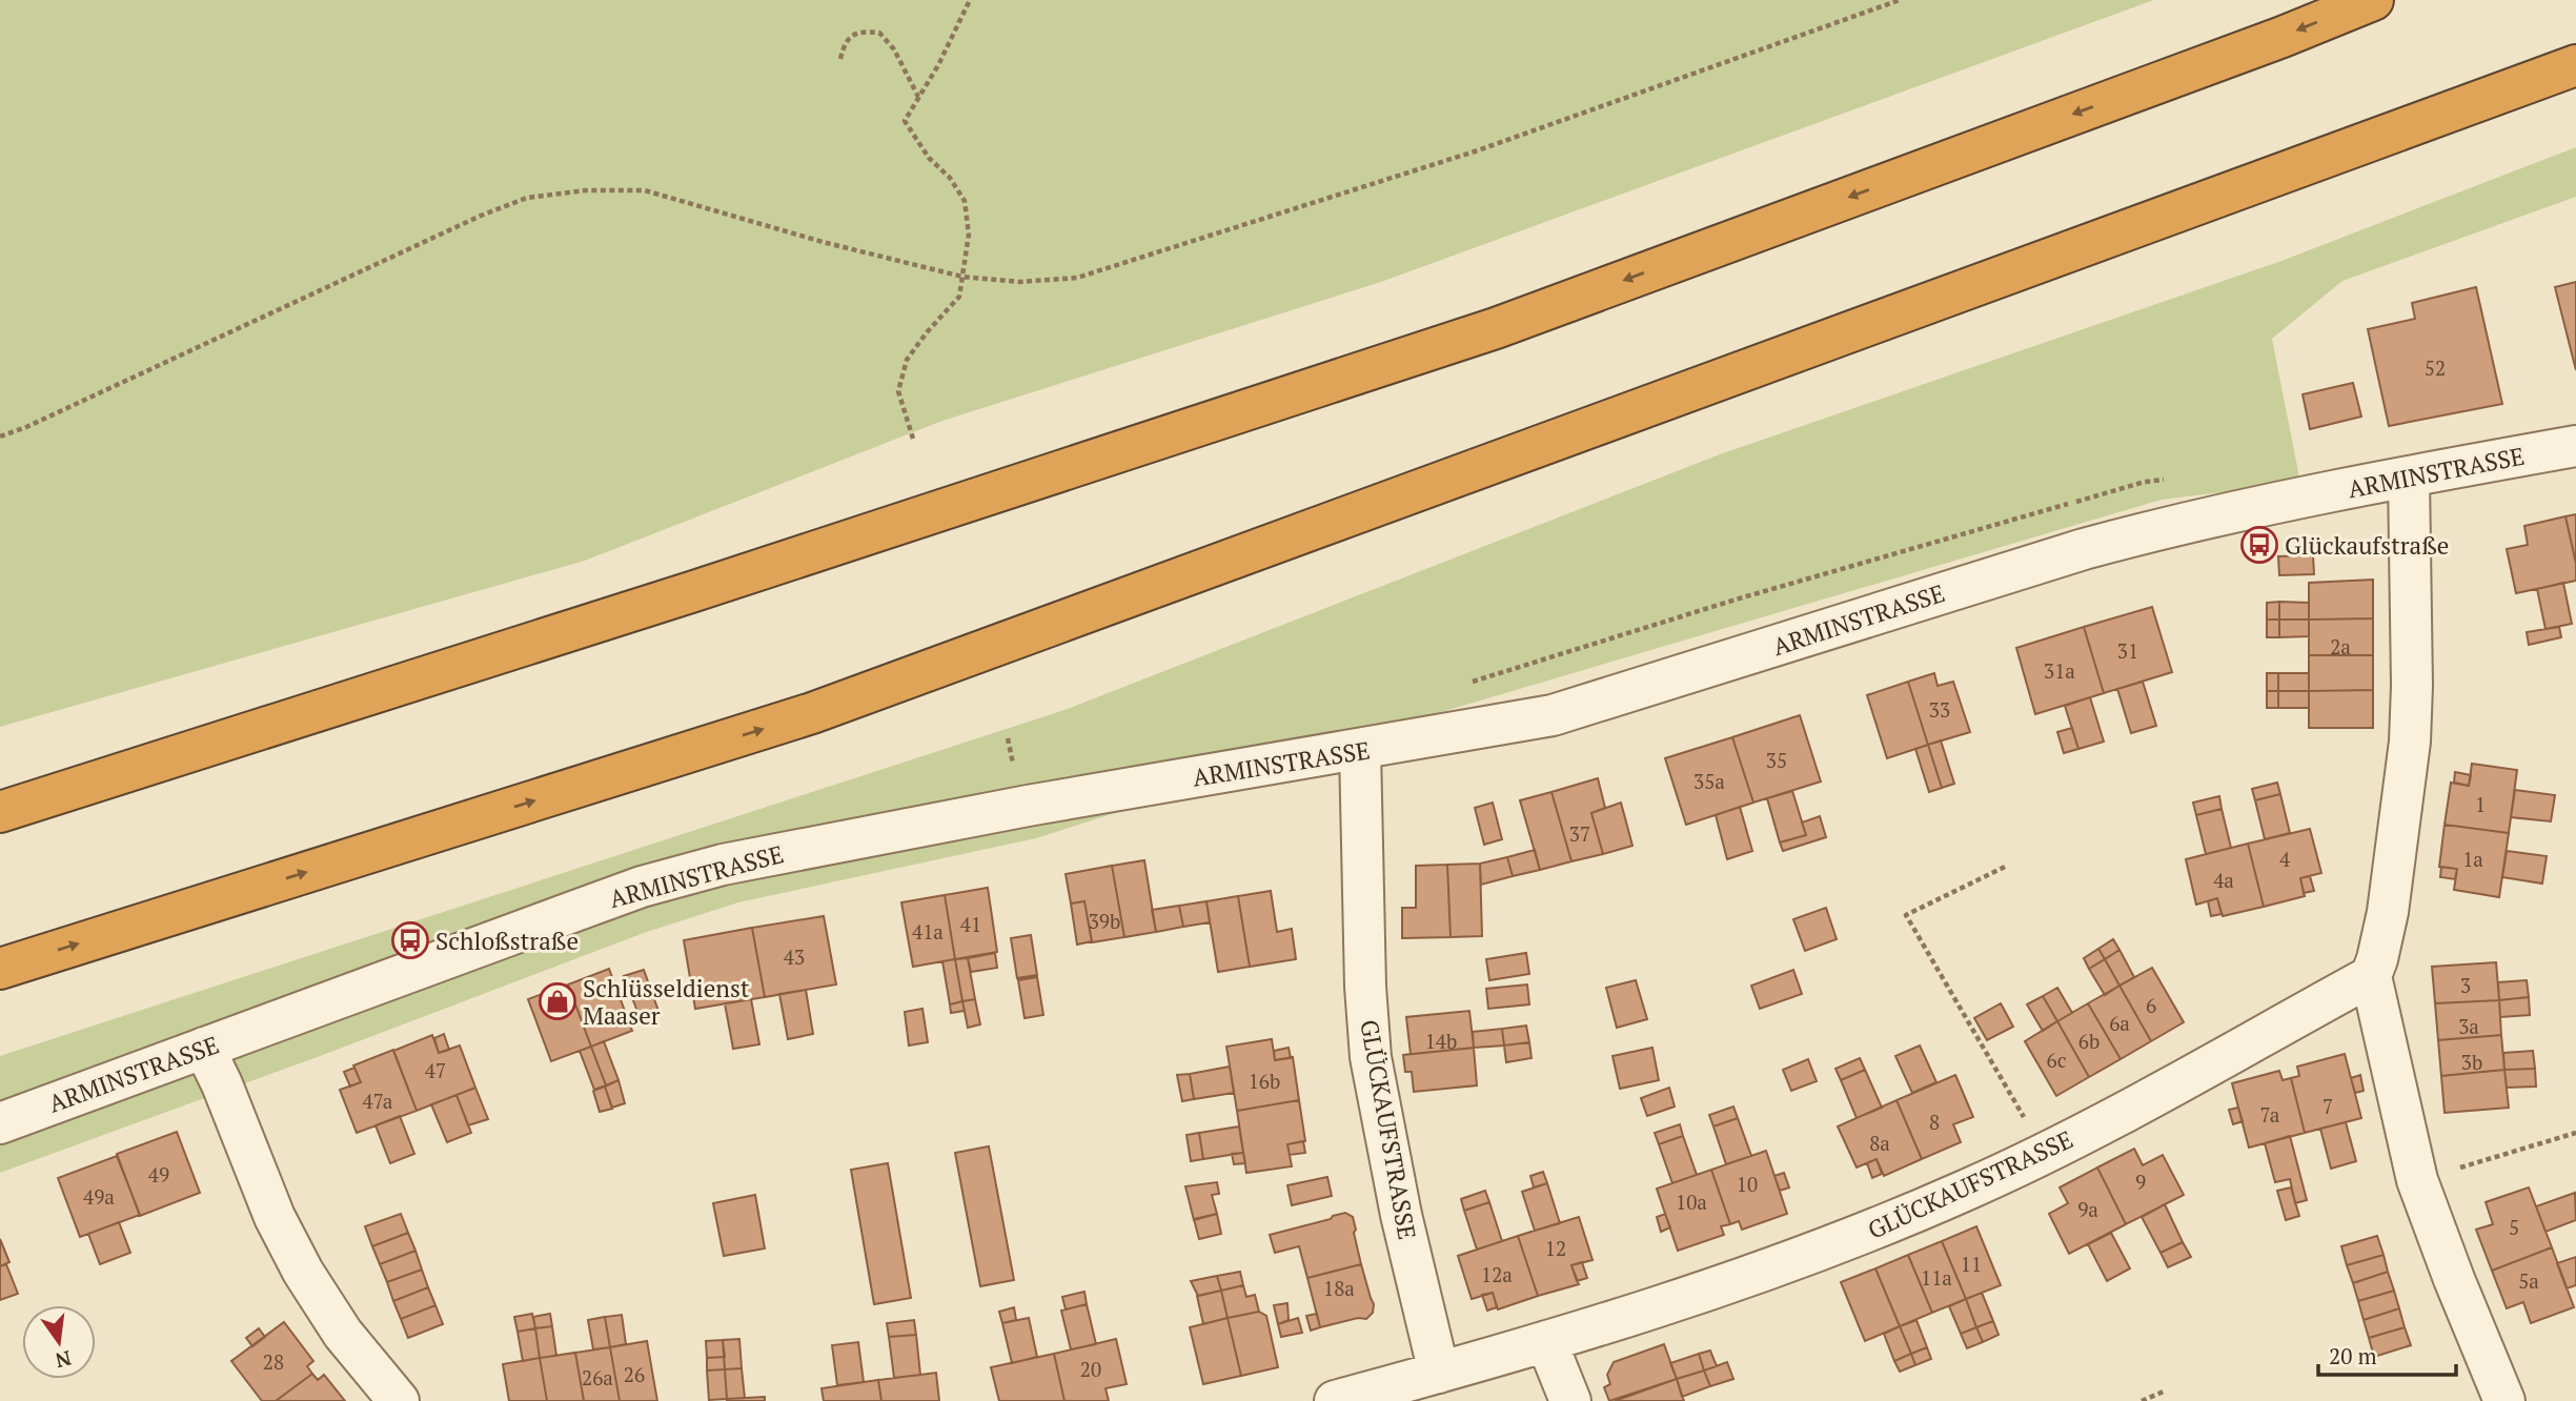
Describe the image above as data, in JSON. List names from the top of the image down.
{
  "streets": {
    "street": ["ARMINSTRASSE", "GLÜCKAUFSTRASSE"]
  },
  "crossings": [
    ["ARMINSTRASSE", "GLÜCKAUFSTRASSE"]
  ],
  "places": {
    "bus stop": ["Glückaufstraße", "Schloßstraße"],
    "shop": ["Schlüsseldienst Maaser"]
  },
  "house_numbers": [
    "52",
    "2a",
    "31",
    "31a",
    "33",
    "35",
    "35a",
    "1",
    "37",
    "4",
    "1a",
    "4a",
    "39b",
    "41",
    "41a",
    "43",
    "3",
    "6",
    "6a",
    "3a",
    "14b",
    "6b",
    "6c",
    "3b",
    "47",
    "16b",
    "47a",
    "7",
    "7a",
    "8",
    "8a",
    "49",
    "9",
    "10",
    "49a",
    "10a",
    "9a",
    "5",
    "12",
    "11",
    "12a",
    "11a",
    "5a",
    "18a",
    "28",
    "20",
    "26",
    "26a"
  ],
  "scale_bar": "20 m",
  "north": "bottom"
}
